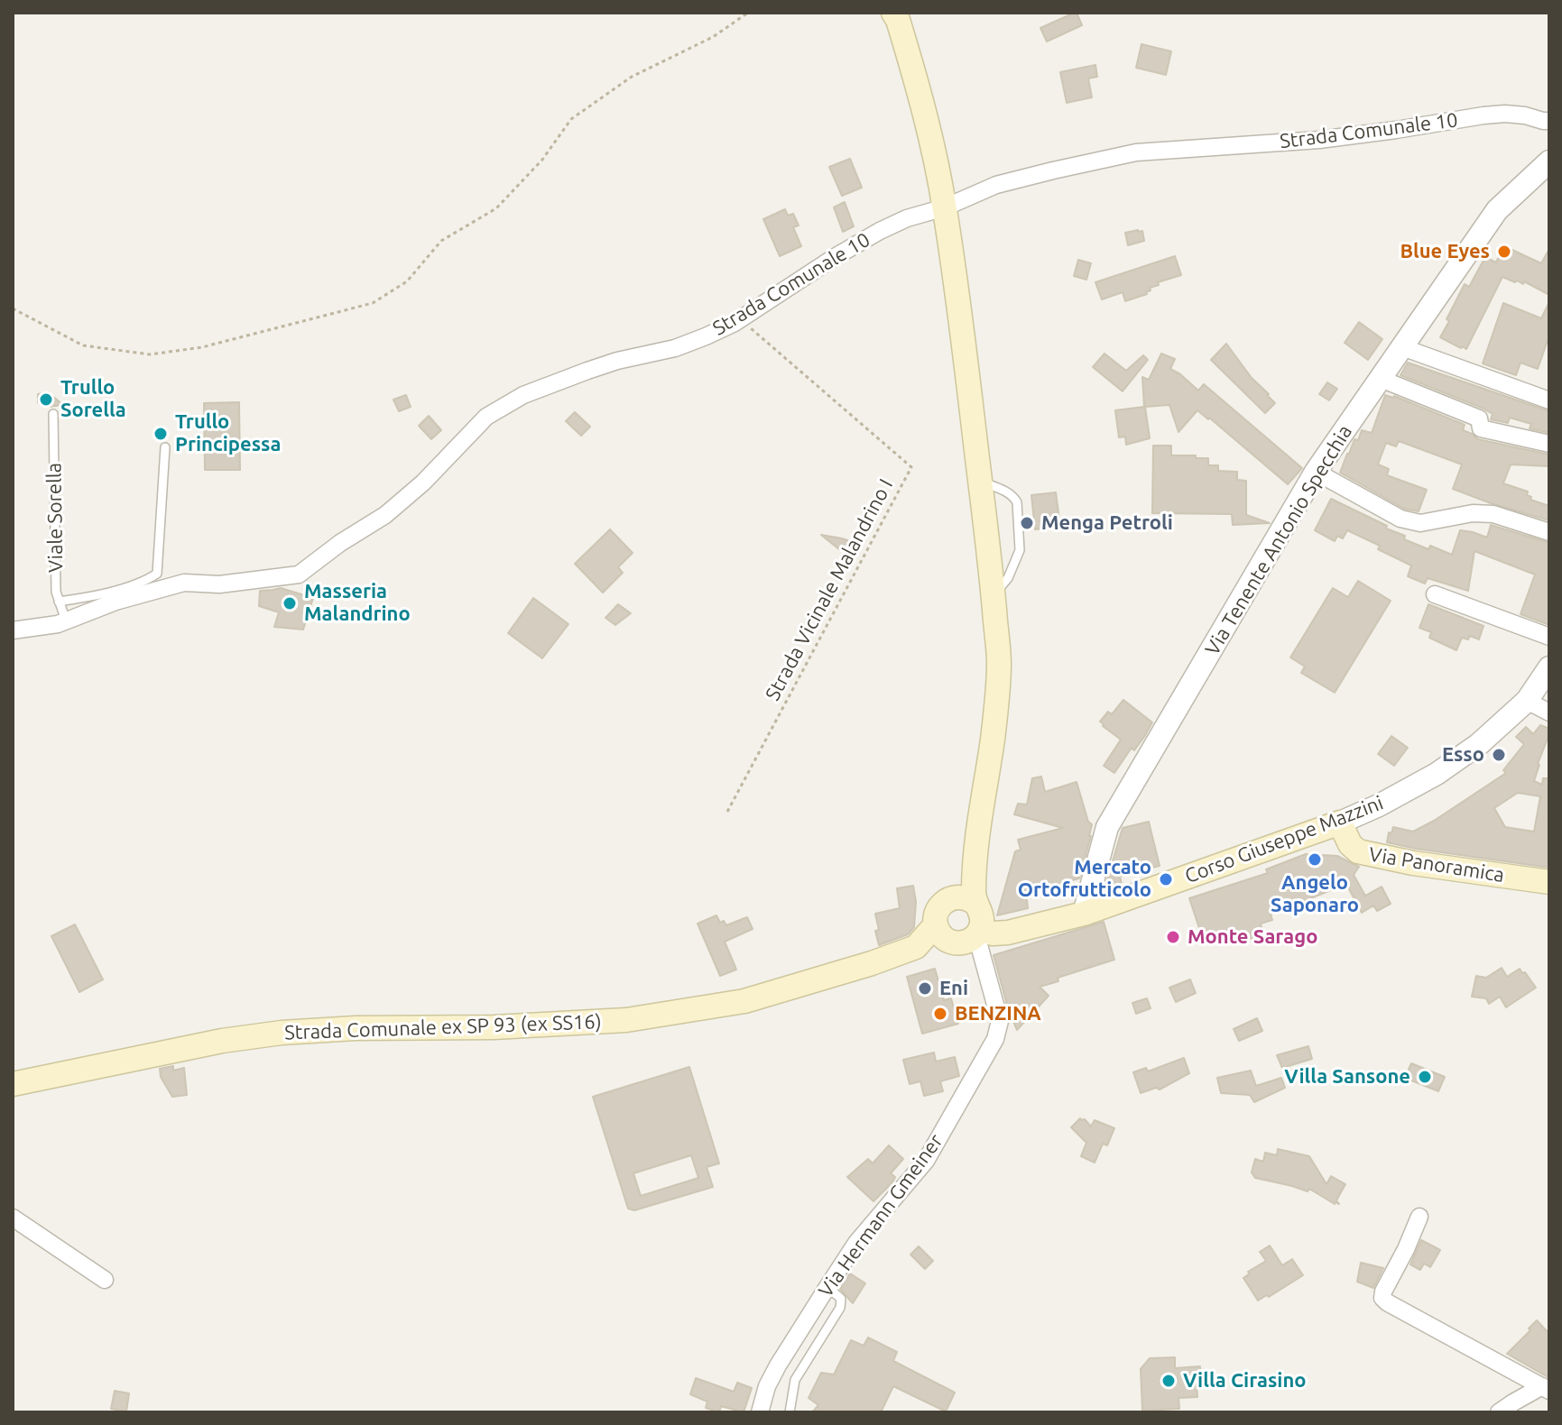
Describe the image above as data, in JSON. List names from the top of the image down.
{
  "streets": {
    "main road": ["Corso Giuseppe Mazzini", "Via Panoramica", "Strada Comunale ex SP 93 (ex SS16)"],
    "street": ["Strada Comunale 10", "Via Tenente Antonio Specchia", "Via Hermann Gmeiner"],
    "lane": ["Viale Sorella"],
    "path": ["Strada Vicinale Malandrino I"]
  },
  "crossings": [
    ["Strada Comunale 10", "Viale Sorella"],
    ["Strada Comunale 10", "Strada Vicinale Malandrino I"],
    ["Via Tenente Antonio Specchia", "Corso Giuseppe Mazzini"],
    ["Corso Giuseppe Mazzini", "Via Panoramica"],
    ["Corso Giuseppe Mazzini", "Strada Comunale ex SP 93 (ex SS16)"],
    ["Corso Giuseppe Mazzini", "Via Hermann Gmeiner"],
    ["Strada Comunale ex SP 93 (ex SS16)", "Via Hermann Gmeiner"]
  ],
  "places": [
    "Blue Eyes",
    "Trullo Sorella",
    "Trullo Principessa",
    "Menga Petroli",
    "Masseria Malandrino",
    "Esso",
    "Angelo Saponaro",
    "Mercato Ortofrutticolo",
    "Monte Sarago",
    "Eni",
    "BENZINA",
    "Villa Sansone",
    "Villa Cirasino"
  ]
}
